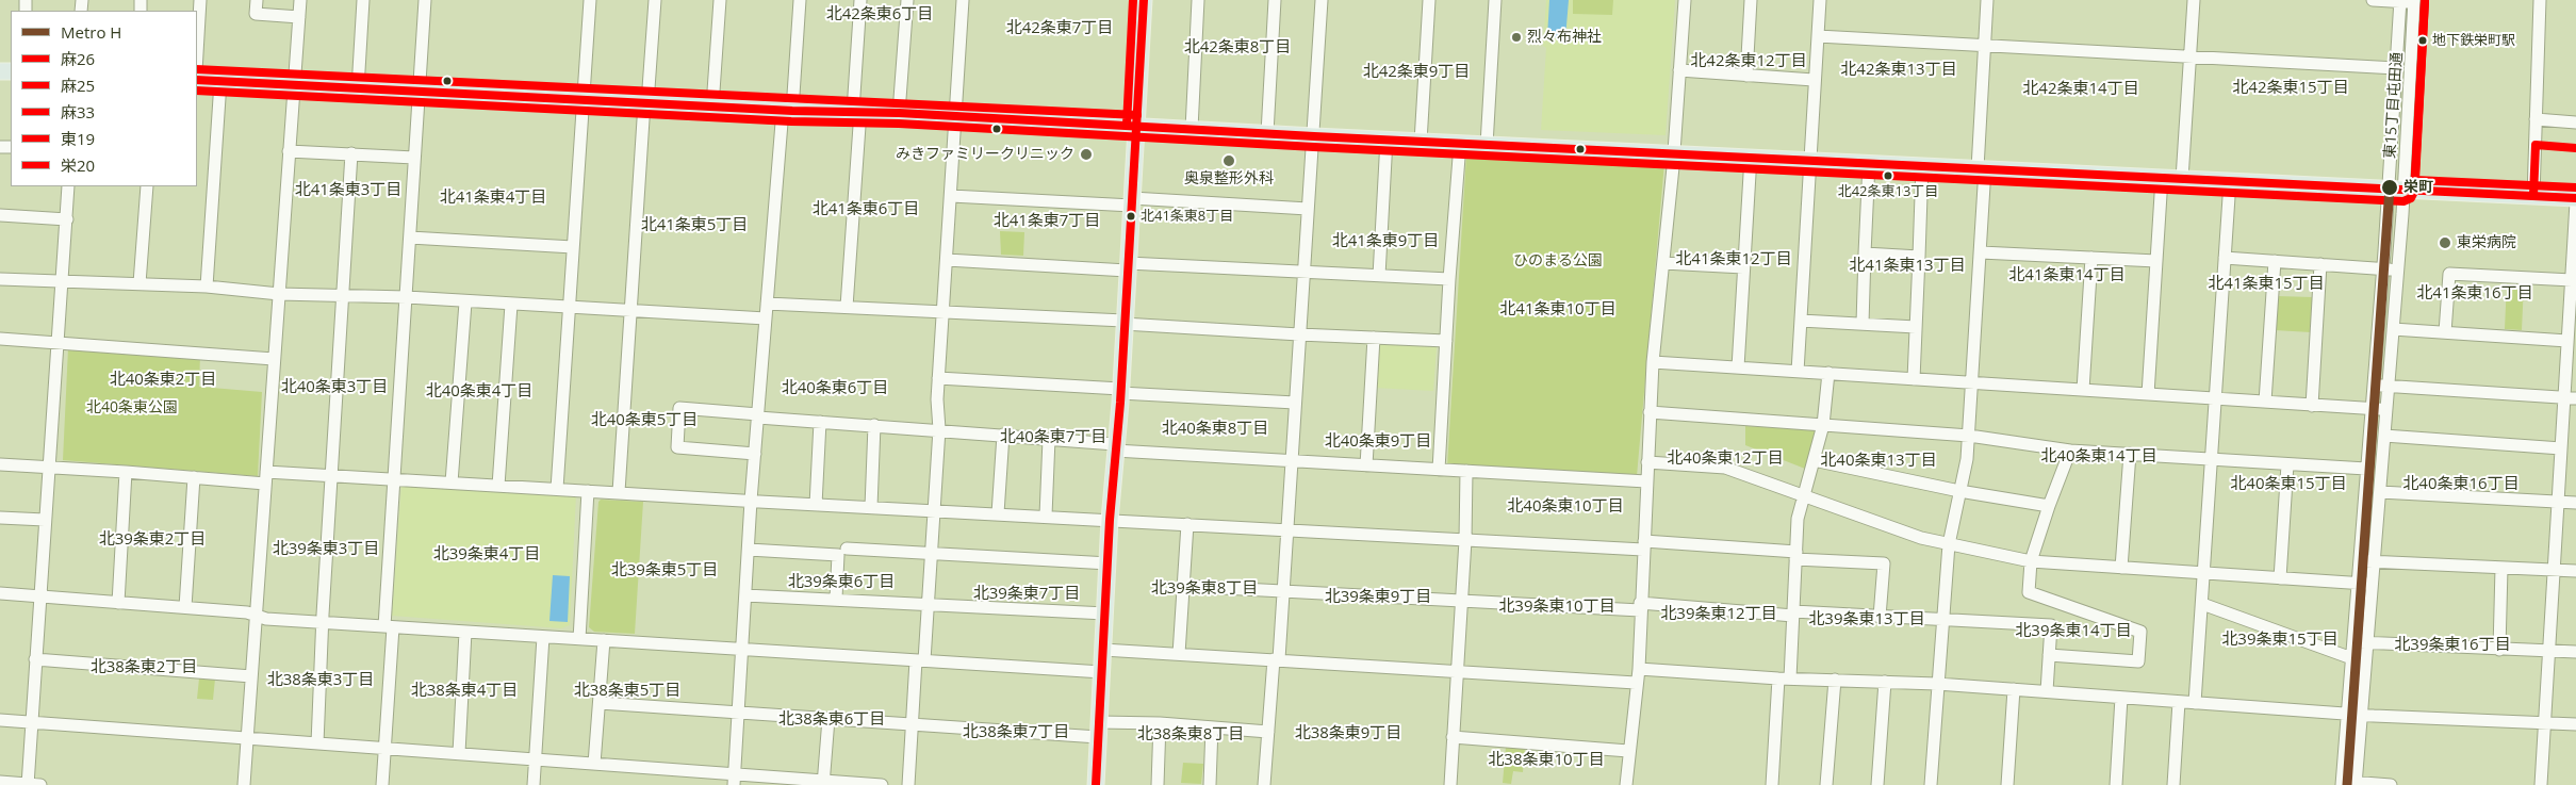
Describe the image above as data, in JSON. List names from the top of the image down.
{
  "streets": {
    "street": ["東15丁目屯田通"]
  },
  "districts": [
    "北42条東6丁目",
    "北42条東7丁目",
    "北42条東8丁目",
    "北42条東12丁目",
    "北42条東13丁目",
    "北42条東9丁目",
    "北42条東15丁目",
    "北42条東14丁目",
    "北41条東3丁目",
    "北41条東4丁目",
    "北41条東6丁目",
    "北41条東7丁目",
    "北41条東5丁目",
    "北41条東9丁目",
    "北41条東12丁目",
    "北41条東13丁目",
    "北41条東14丁目",
    "北41条東15丁目",
    "北41条東16丁目",
    "北41条東10丁目",
    "北40条東2丁目",
    "北40条東3丁目",
    "北40条東6丁目",
    "北40条東4丁目",
    "北40条東5丁目",
    "北40条東8丁目",
    "北40条東7丁目",
    "北40条東9丁目",
    "北40条東14丁目",
    "北40条東12丁目",
    "北40条東13丁目",
    "北40条東15丁目",
    "北40条東16丁目",
    "北40条東10丁目",
    "北39条東2丁目",
    "北39条東3丁目",
    "北39条東4丁目",
    "北39条東5丁目",
    "北39条東6丁目",
    "北39条東8丁目",
    "北39条東7丁目",
    "北39条東9丁目",
    "北39条東10丁目",
    "北39条東12丁目",
    "北39条東13丁目",
    "北39条東14丁目",
    "北39条東15丁目",
    "北39条東16丁目",
    "北38条東2丁目",
    "北38条東3丁目",
    "北38条東4丁目",
    "北38条東5丁目",
    "北38条東6丁目",
    "北38条東7丁目",
    "北38条東9丁目",
    "北38条東8丁目",
    "北38条東10丁目"
  ],
  "parks": ["ひのまる公園", "北40条東公園"],
  "places": [
    "烈々布神社",
    "地下鉄栄町駅",
    "みきファミリークリニック",
    "奥泉整形外科",
    "北42条東13丁目",
    "栄町",
    "北41条東8丁目",
    "東栄病院"
  ],
  "lines": [
    "transit line 麻33",
    "transit line 東19",
    "transit line 麻25",
    "transit line 栄20",
    "transit line 麻26",
    "metro line H"
  ],
  "legend": [
    "Metro H",
    "麻26",
    "麻25",
    "麻33",
    "東19",
    "栄20"
  ]
}
